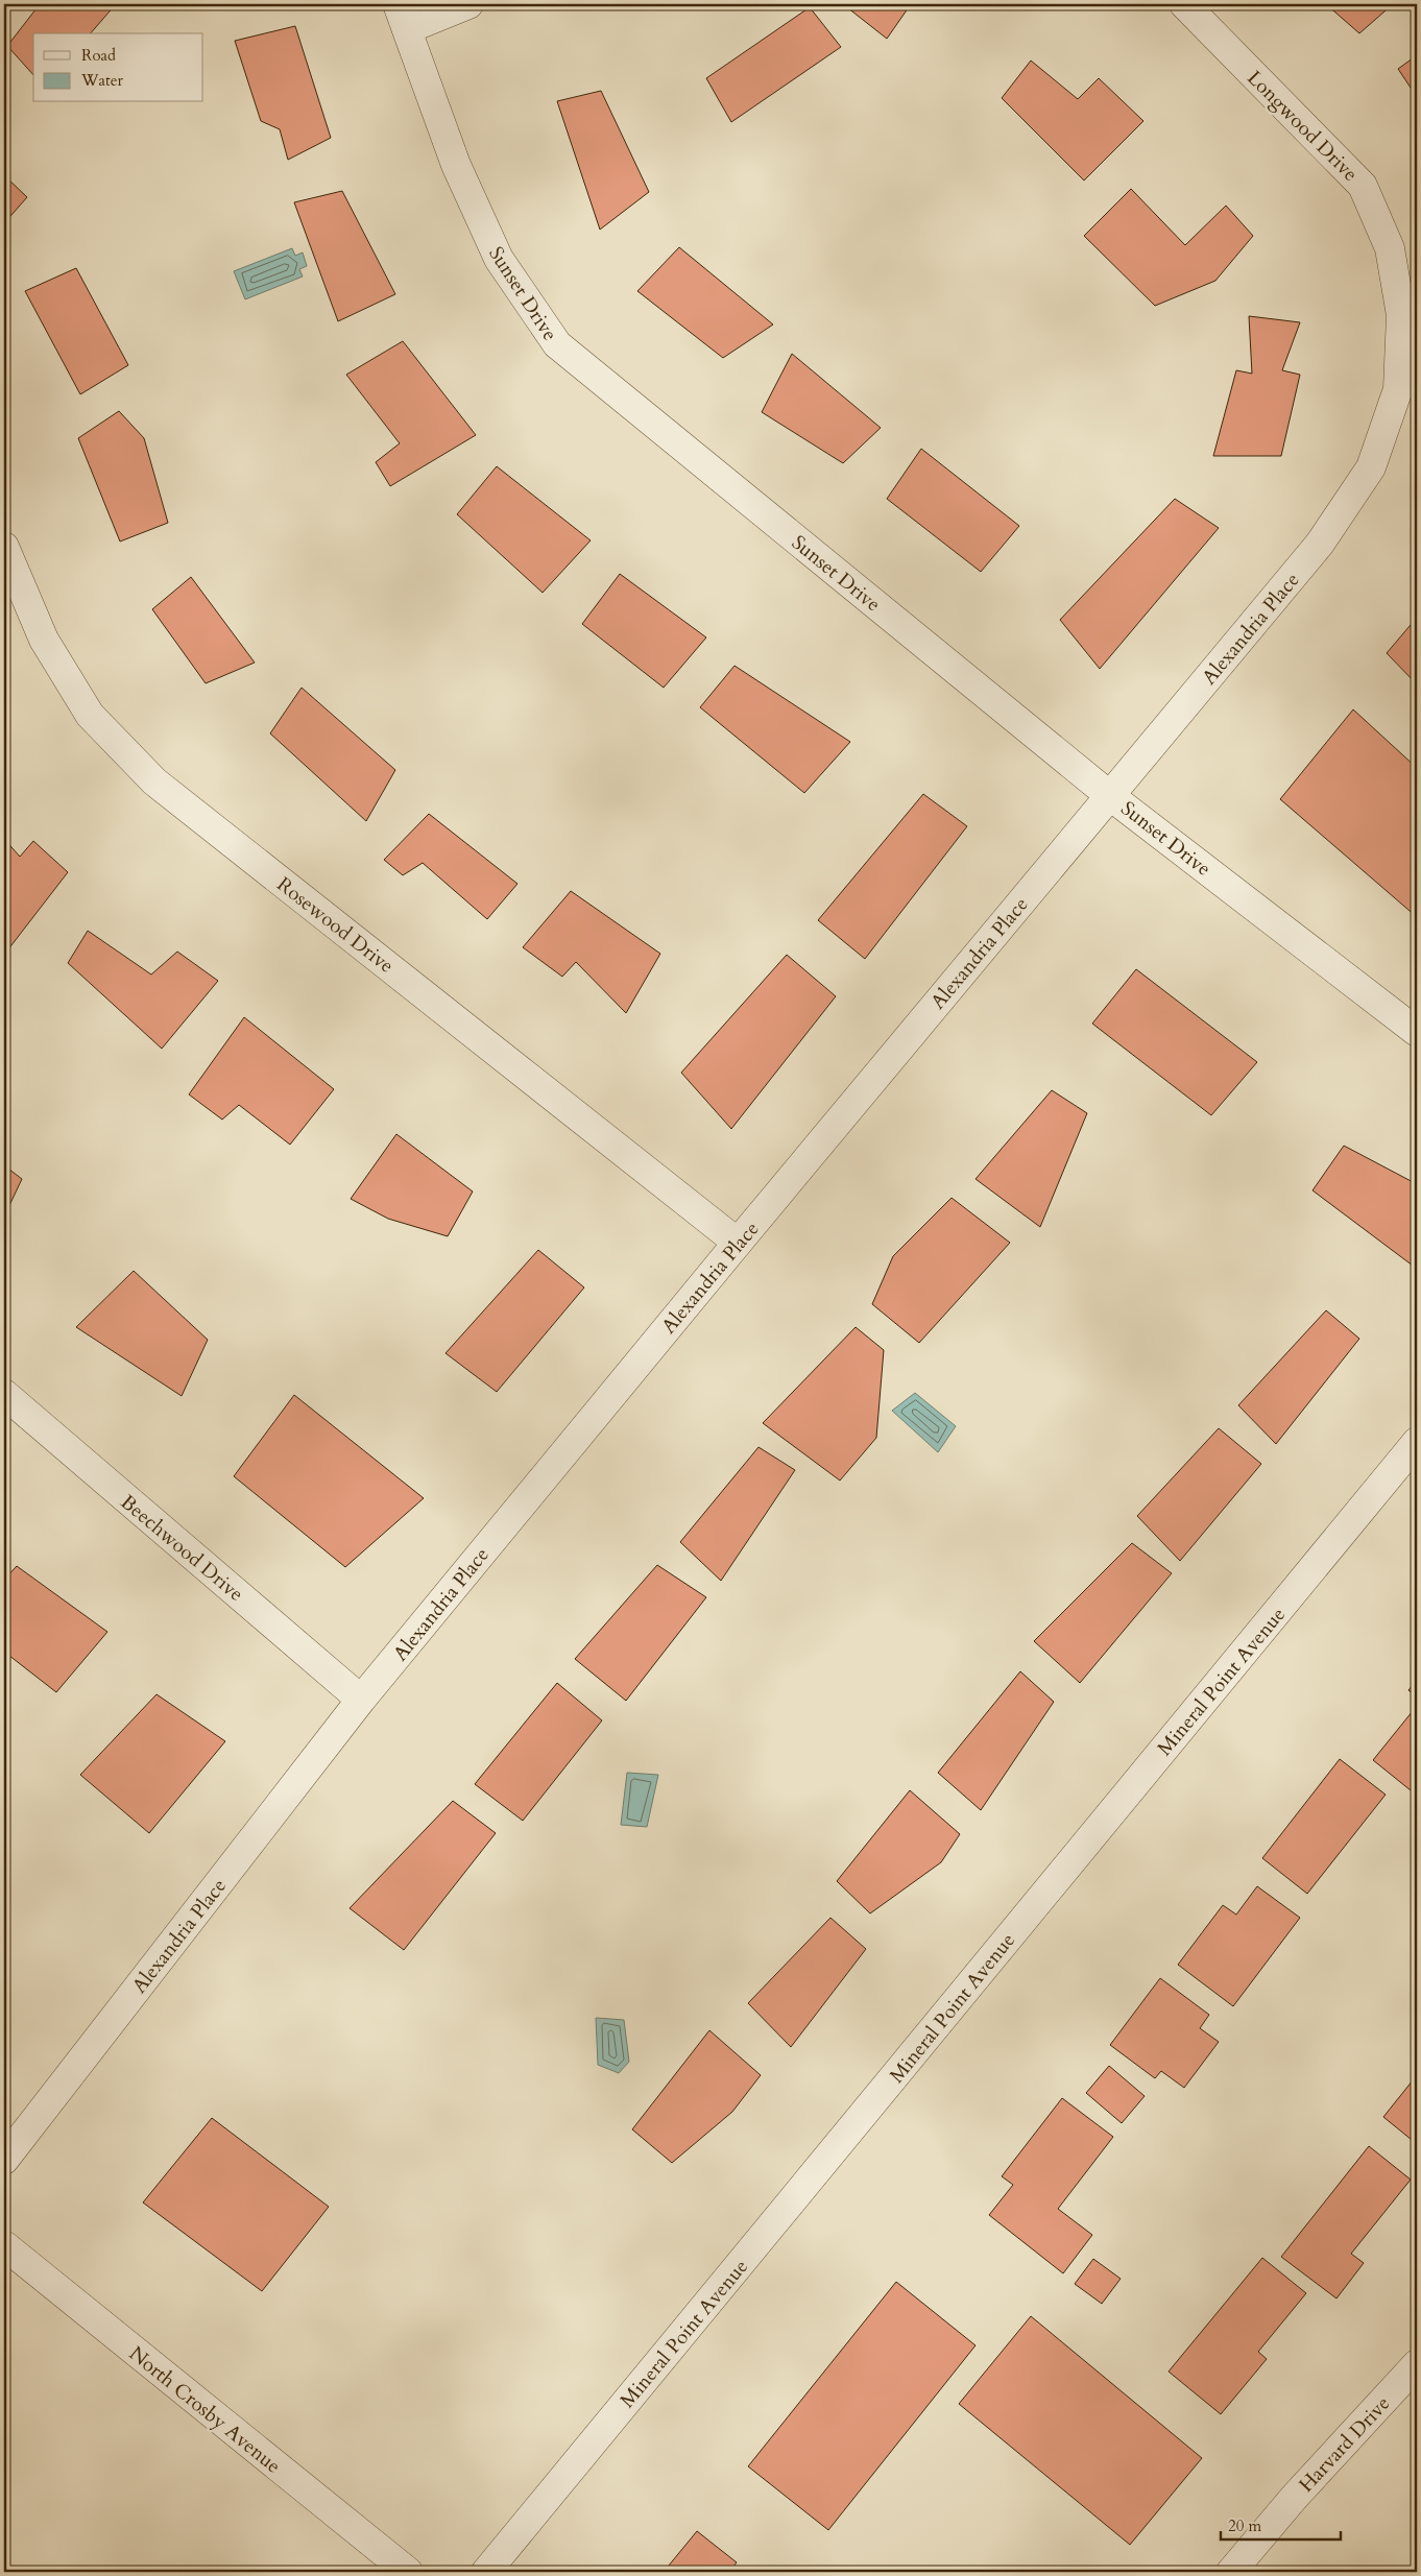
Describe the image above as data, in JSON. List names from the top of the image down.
{
  "streets": {
    "street": [
      "Longwood Drive",
      "Sunset Drive",
      "Alexandria Place",
      "Rosewood Drive",
      "Beechwood Drive",
      "Mineral Point Avenue",
      "North Crosby Avenue",
      "Harvard Drive"
    ]
  },
  "crossings": [
    ["Longwood Drive", "Alexandria Place"],
    ["Sunset Drive", "Alexandria Place"],
    ["Alexandria Place", "Rosewood Drive"],
    ["Alexandria Place", "Beechwood Drive"]
  ],
  "legend": ["Road", "Water"],
  "scale_bar": "20 m"
}
